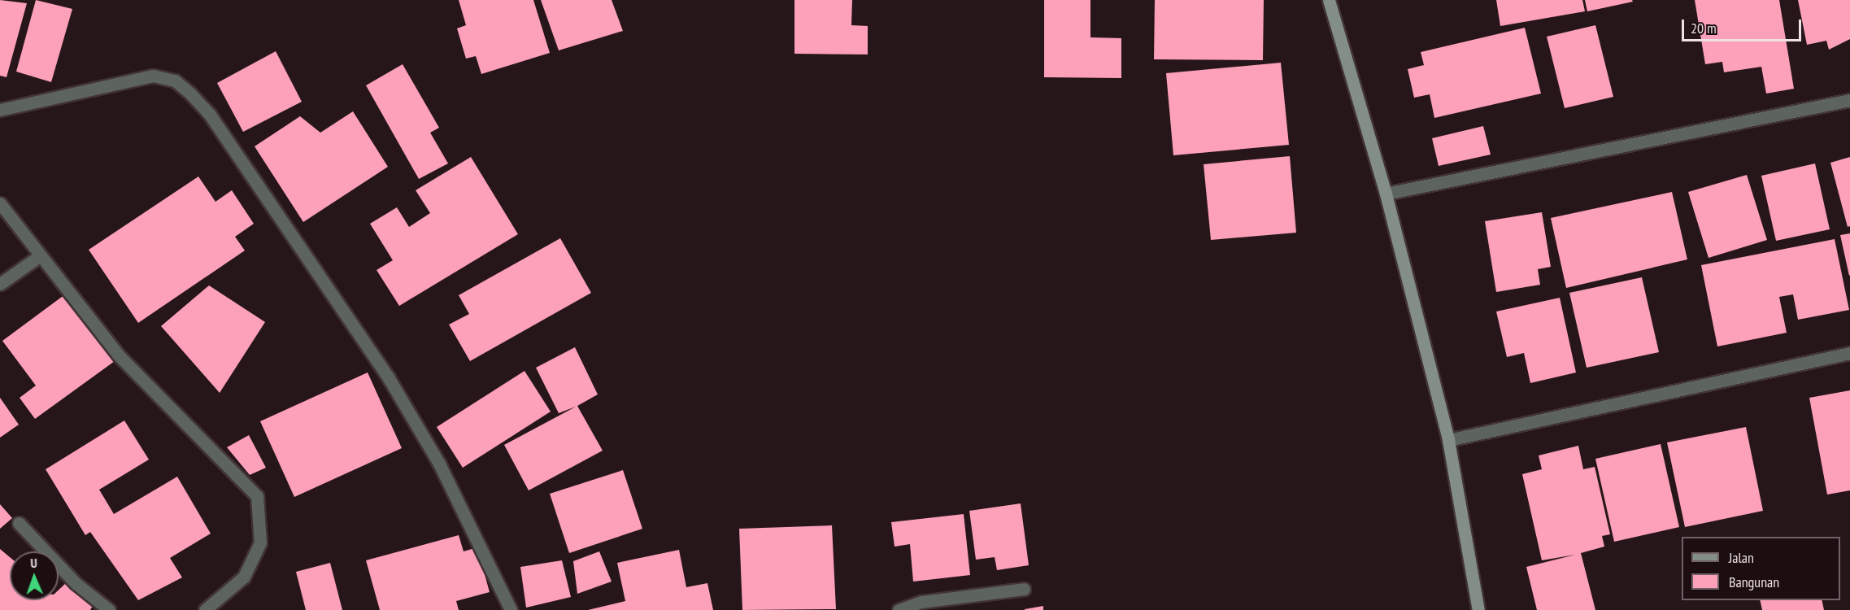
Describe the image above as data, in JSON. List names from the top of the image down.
{
  "legend": ["Jalan", "Bangunan"],
  "scale_bar": "20 m",
  "north": "top"
}
